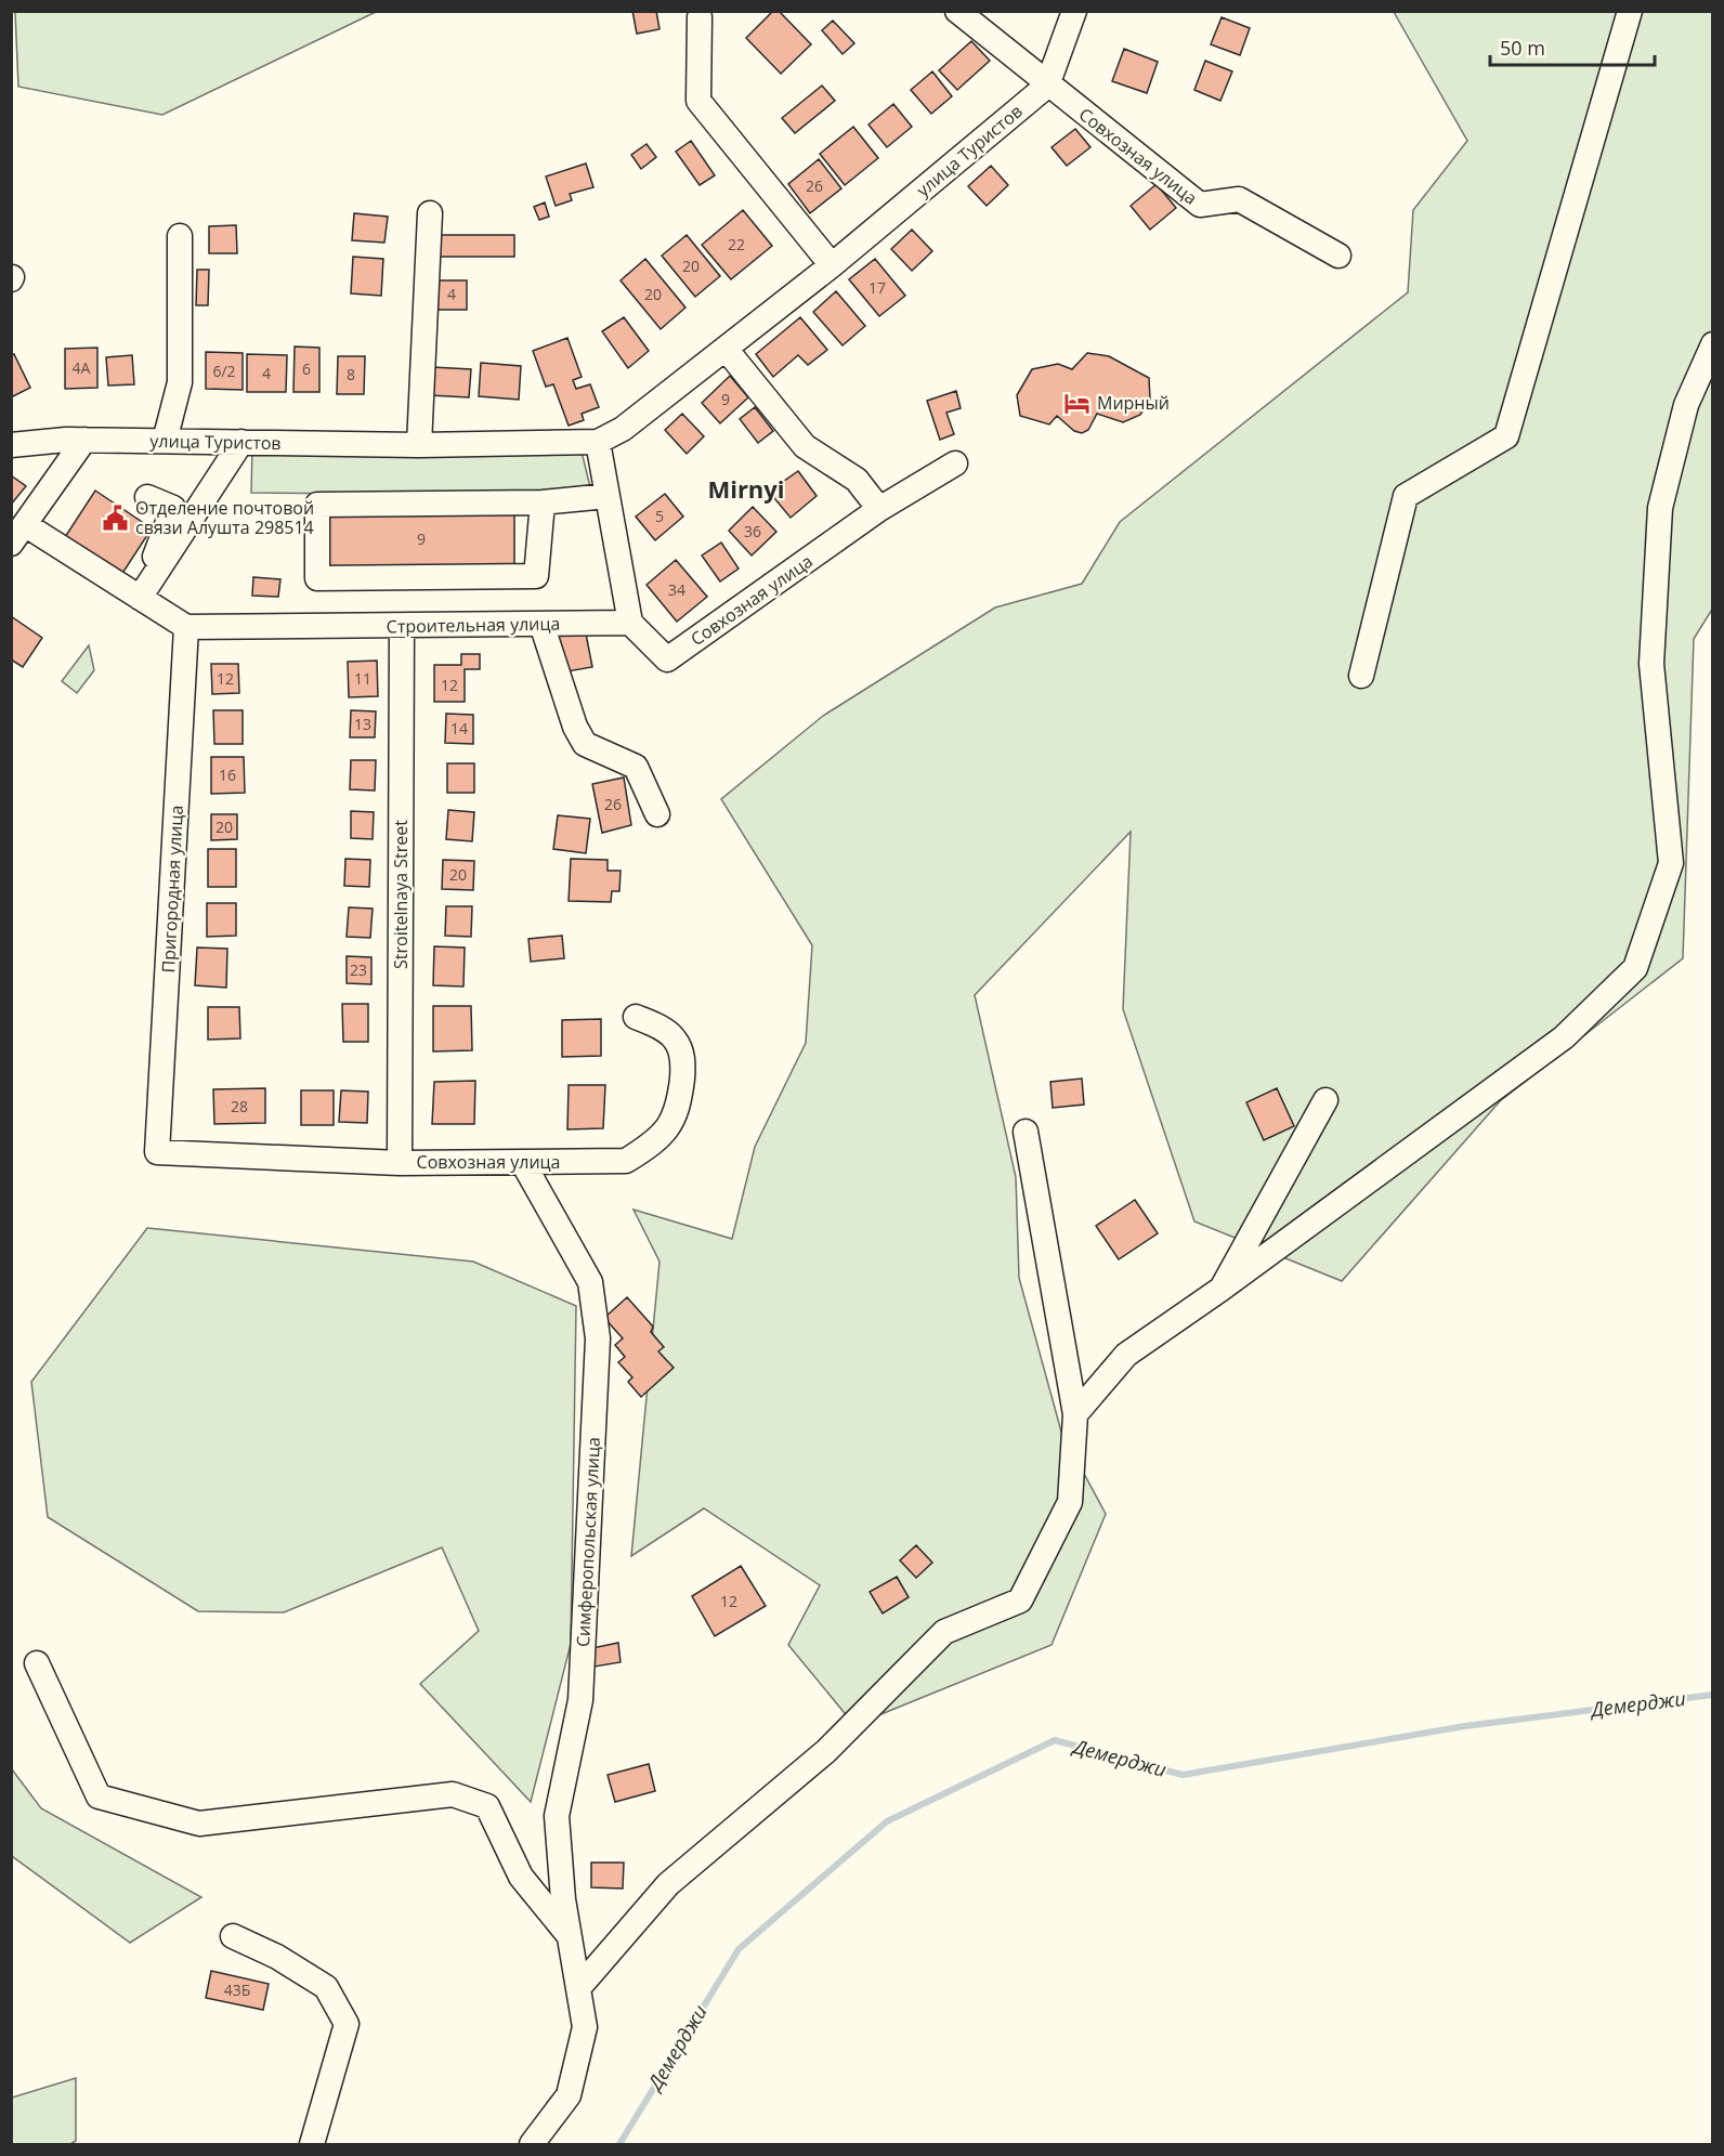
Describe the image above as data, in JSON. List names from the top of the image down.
{
  "streets": {
    "street": [
      "улица Туристов",
      "Совхозная улица",
      "Строительная улица",
      "Пригородная улица",
      "Stroitelnaya Street",
      "Симферопольская улица"
    ]
  },
  "crossings": [
    ["улица Туристов", "Совхозная улица"],
    ["Совхозная улица", "Строительная улица"],
    ["Совхозная улица", "Пригородная улица"],
    ["Совхозная улица", "Stroitelnaya Street"],
    ["Совхозная улица", "Симферопольская улица"],
    ["Строительная улица", "Пригородная улица"],
    ["Строительная улица", "Stroitelnaya Street"]
  ],
  "districts": ["Mirnyi"],
  "water": ["Демерджи"],
  "places": {
    "hotel": ["Мирный"],
    "public building": ["Отделение почтовой связи Алушта 298514"]
  },
  "house_numbers": [
    "26",
    "22",
    "20",
    "17",
    "4",
    "20",
    "4А",
    "6",
    "6/2",
    "4",
    "8",
    "9",
    "5",
    "36",
    "9",
    "34",
    "12",
    "11",
    "12",
    "13",
    "14",
    "16",
    "26",
    "20",
    "20",
    "23",
    "28",
    "12",
    "43Б"
  ],
  "scale_bar": "50 m"
}
